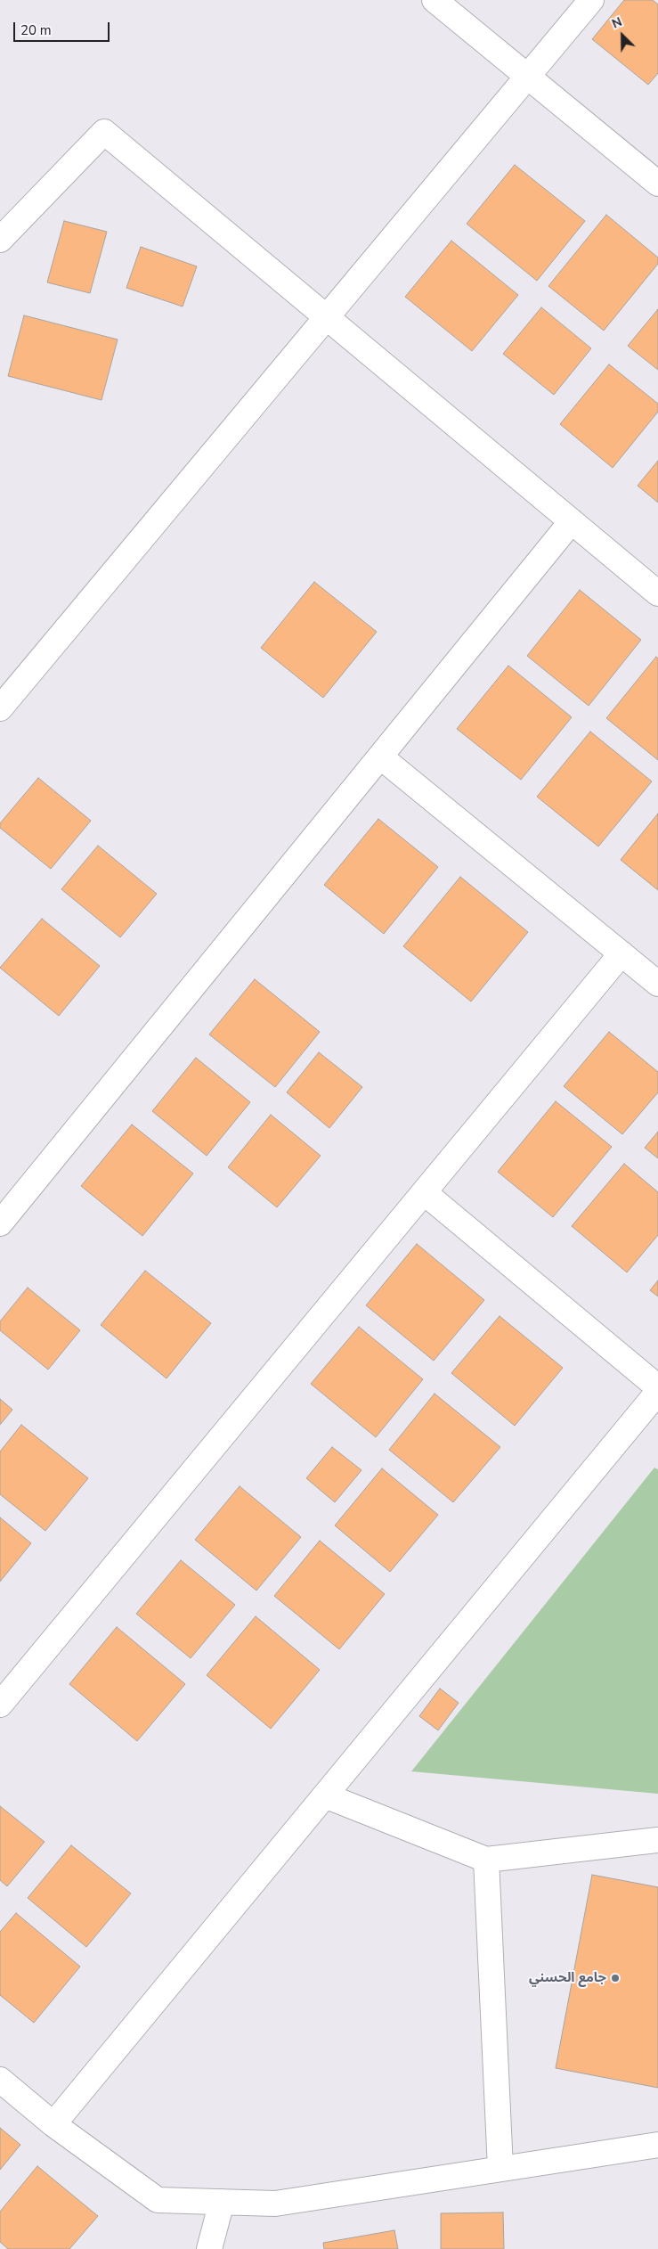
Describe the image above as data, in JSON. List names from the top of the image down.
{
  "places": ["جامع الحسني"],
  "scale_bar": "20 m",
  "north": "top left"
}
